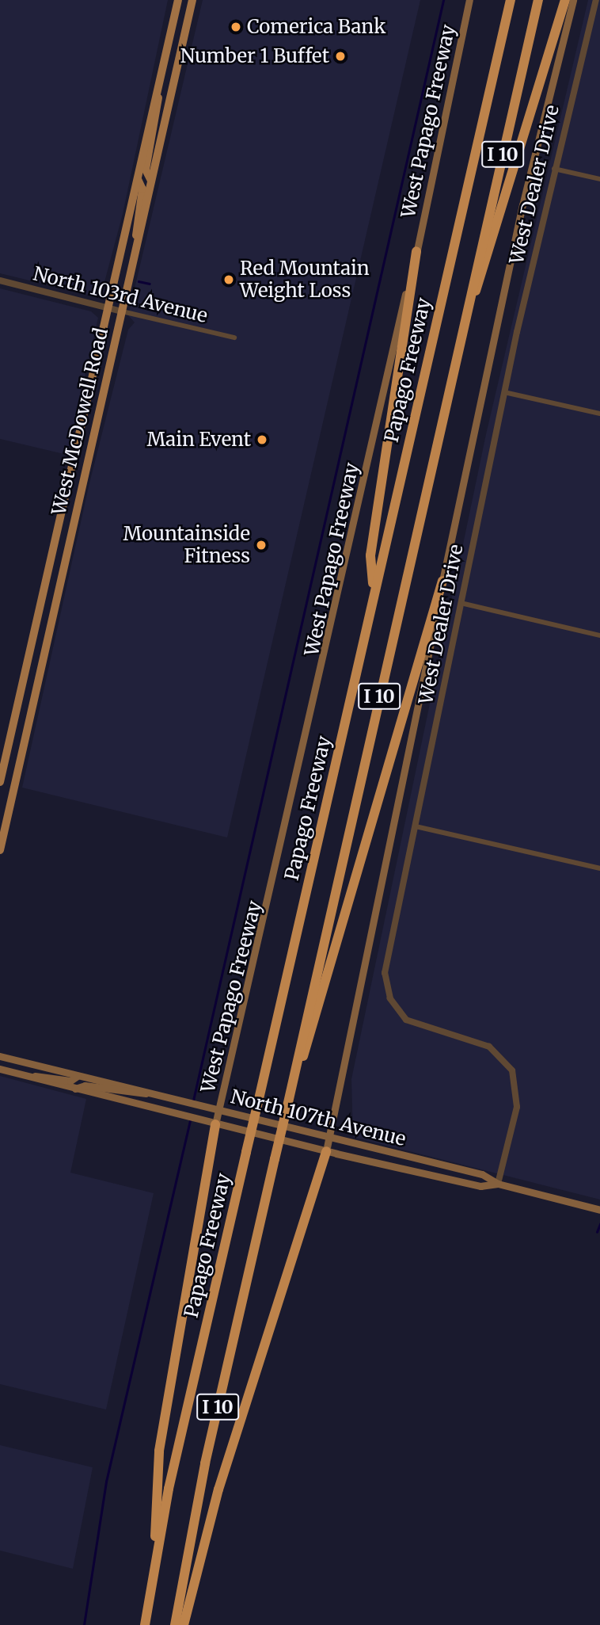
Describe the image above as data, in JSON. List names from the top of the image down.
{
  "streets": {
    "highway": ["I 10", "Papago Freeway"],
    "main road": ["West Papago Freeway", "West McDowell Road", "North 107th Avenue"],
    "street": ["West Dealer Drive", "North 103rd Avenue"]
  },
  "crossings": [
    ["West Papago Freeway", "North 107th Avenue"],
    ["West Dealer Drive", "North 107th Avenue"],
    ["North 103rd Avenue", "West McDowell Road"]
  ],
  "places": [
    "Comerica Bank",
    "Number 1 Buffet",
    "Red Mountain Weight Loss",
    "Main Event",
    "Mountainside Fitness"
  ]
}
